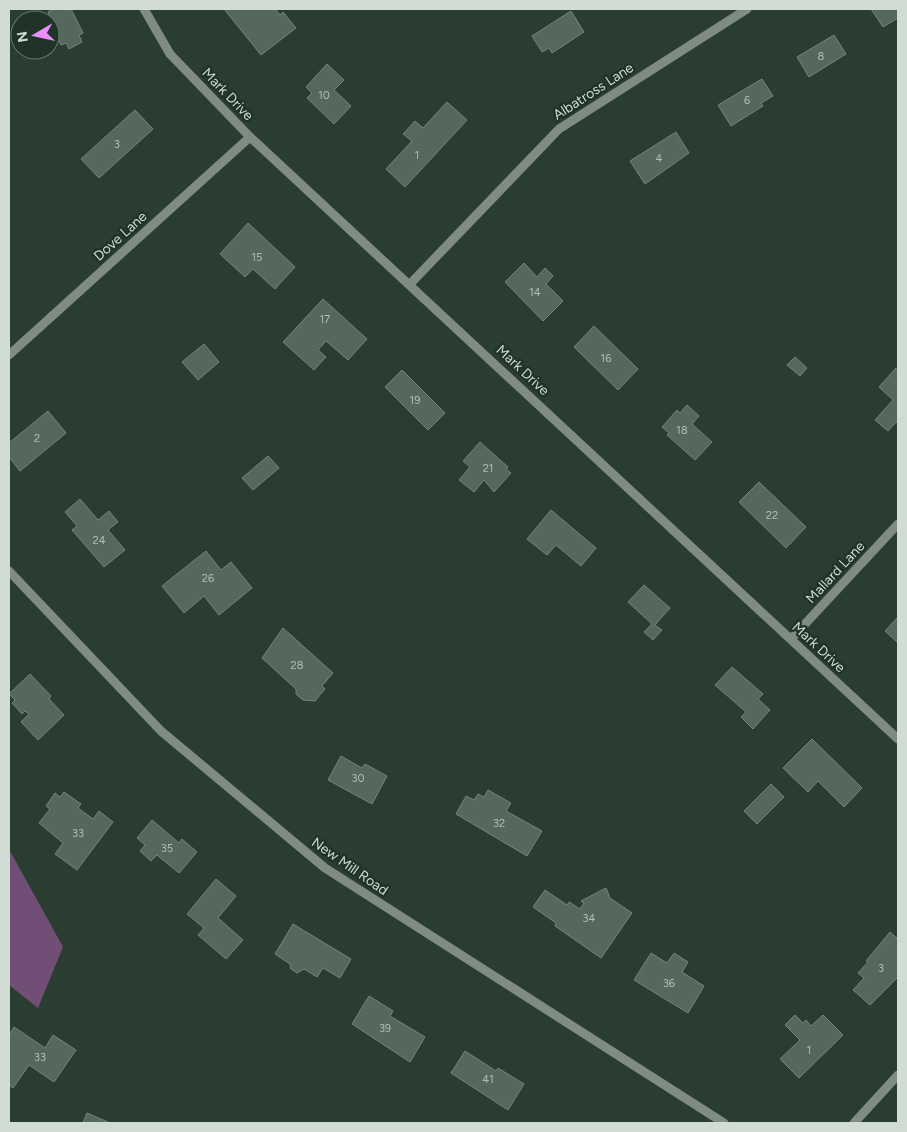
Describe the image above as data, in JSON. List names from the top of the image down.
{
  "streets": {
    "street": [
      "Albatross Lane",
      "Mark Drive",
      "Dove Lane",
      "Mallard Lane",
      "New Mill Road"
    ]
  },
  "crossings": [
    ["Albatross Lane", "Mark Drive"],
    ["Mark Drive", "Dove Lane"],
    ["Mark Drive", "Mallard Lane"]
  ],
  "house_numbers": [
    "8",
    "10",
    "6",
    "3",
    "1",
    "4",
    "15",
    "14",
    "17",
    "16",
    "19",
    "18",
    "2",
    "21",
    "22",
    "24",
    "26",
    "28",
    "30",
    "32",
    "33",
    "35",
    "34",
    "3",
    "36",
    "39",
    "1",
    "33",
    "41"
  ],
  "north": "left"
}
